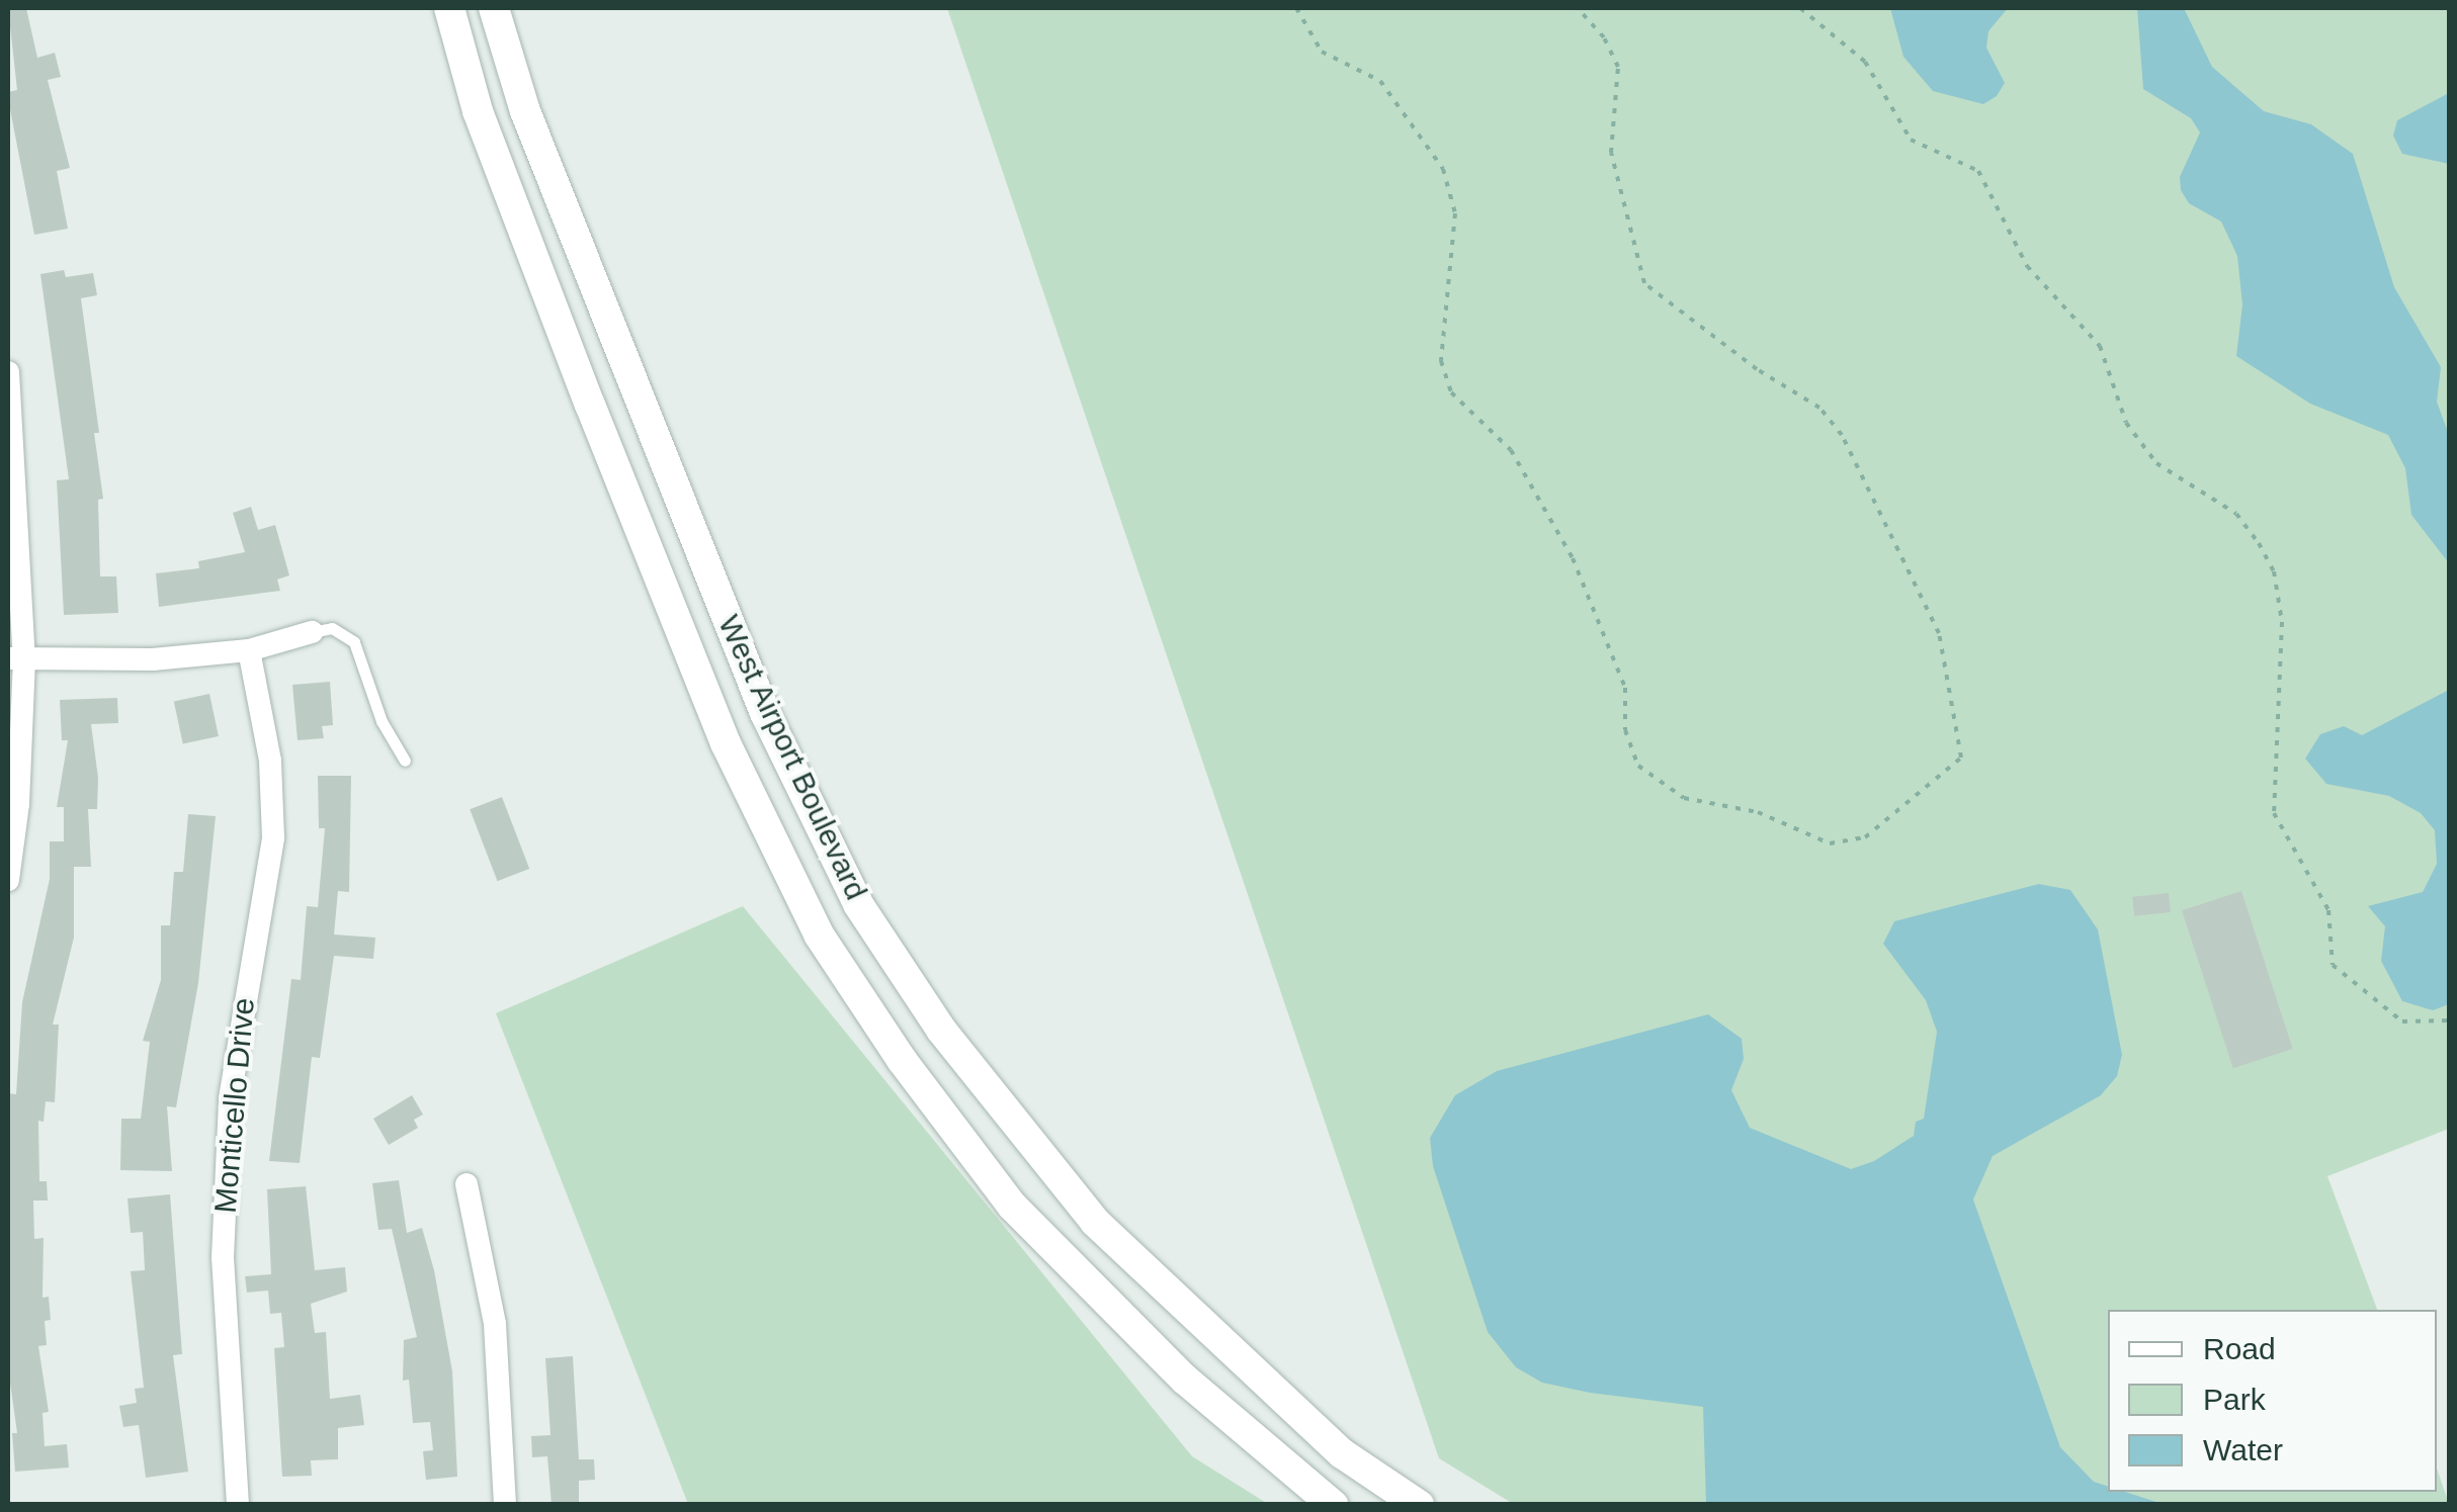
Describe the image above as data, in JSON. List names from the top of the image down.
{
  "streets": {
    "main road": ["West Airport Boulevard"],
    "street": ["Monticello Drive"]
  },
  "legend": ["Road", "Park", "Water"]
}
